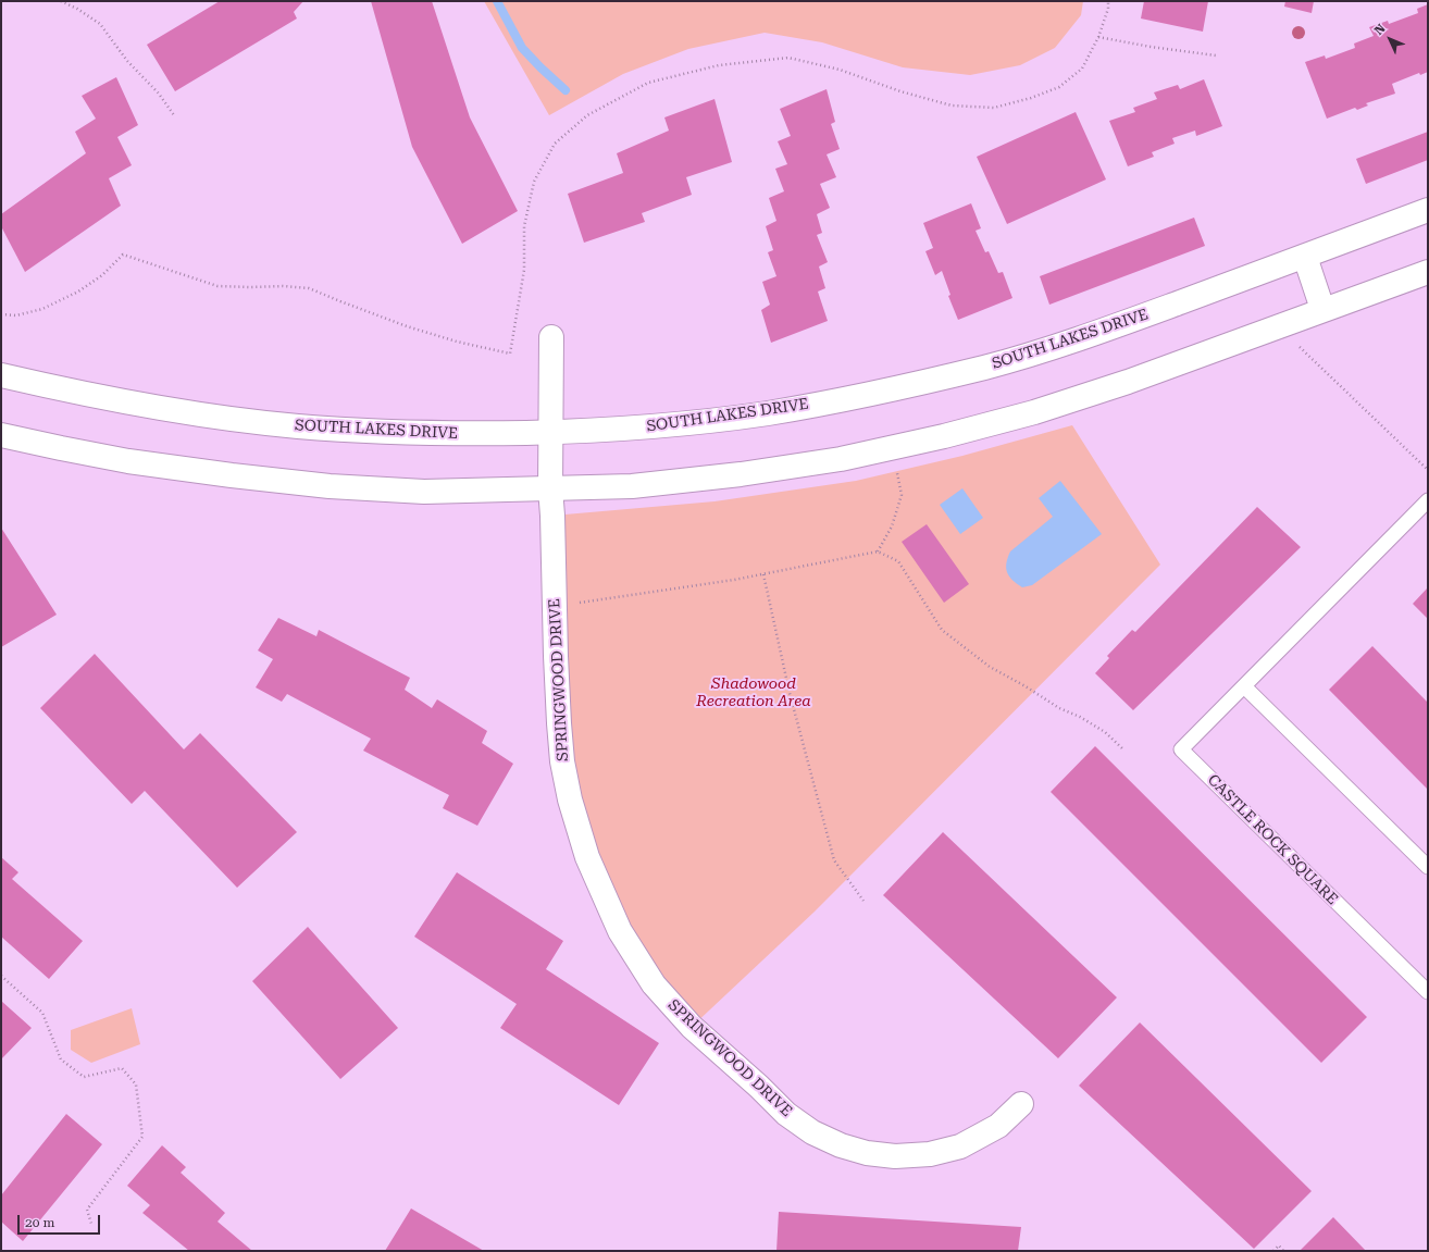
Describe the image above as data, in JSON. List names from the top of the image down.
{
  "streets": {
    "main road": ["SOUTH LAKES DRIVE", "SPRINGWOOD DRIVE"],
    "lane": ["CASTLE ROCK SQUARE"]
  },
  "crossings": [
    ["SOUTH LAKES DRIVE", "SPRINGWOOD DRIVE"]
  ],
  "parks": ["Shadowood Recreation Area"],
  "scale_bar": "20 m",
  "north": "top left"
}
